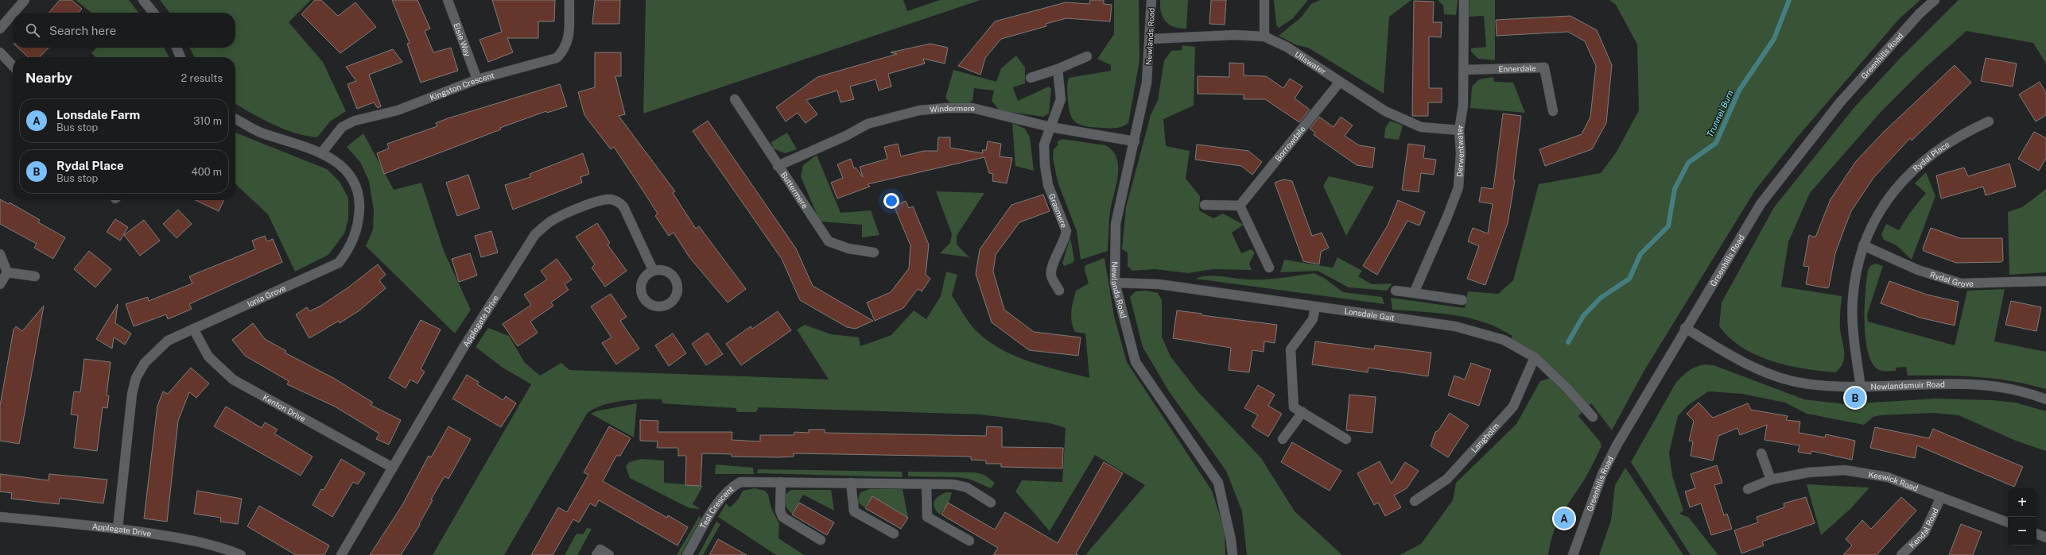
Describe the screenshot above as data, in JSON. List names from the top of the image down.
{
  "streets": {
    "street": [
      "Newlands Road",
      "Elsie Way",
      "Greenhills Road",
      "Ullswater",
      "Ennerdale",
      "Kingston Crescent",
      "Windermere",
      "Borrowdale",
      "Derwentwater",
      "Rydal Place",
      "Buttermere",
      "Grasmere",
      "Rydal Grove",
      "Ionia Grove",
      "Lonsdale Gait",
      "Applegate Drive",
      "Newlandsmuir Road",
      "Kenton Drive",
      "Langholm",
      "Keswick Road",
      "Teal Crescent",
      "Kendal Road"
    ]
  },
  "crossings": [
    ["Newlands Road", "Ullswater"],
    ["Newlands Road", "Windermere"],
    ["Newlands Road", "Lonsdale Gait"],
    ["Elsie Way", "Kingston Crescent"],
    ["Greenhills Road", "Newlandsmuir Road"],
    ["Ullswater", "Borrowdale"],
    ["Ullswater", "Derwentwater"],
    ["Ennerdale", "Derwentwater"],
    ["Kingston Crescent", "Ionia Grove"],
    ["Windermere", "Buttermere"],
    ["Windermere", "Grasmere"],
    ["Rydal Place", "Rydal Grove"],
    ["Rydal Place", "Newlandsmuir Road"],
    ["Ionia Grove", "Applegate Drive"],
    ["Ionia Grove", "Kenton Drive"],
    ["Lonsdale Gait", "Langholm"],
    ["Applegate Drive", "Kenton Drive"],
    ["Keswick Road", "Kendal Road"]
  ],
  "water": ["Trunnel Burn"],
  "page": {
    "search": "Search here",
    "heading": ["Nearby", "2 results"],
    "list": [
      {
        "mark": "A",
        "name": "Lonsdale Farm",
        "note": "Bus stop",
        "value": "310 m"
      },
      {
        "mark": "B",
        "name": "Rydal Place",
        "note": "Bus stop",
        "value": "400 m"
      }
    ],
    "pins": ["B", "A"],
    "map_buttons": ["+", "−"]
  }
}
